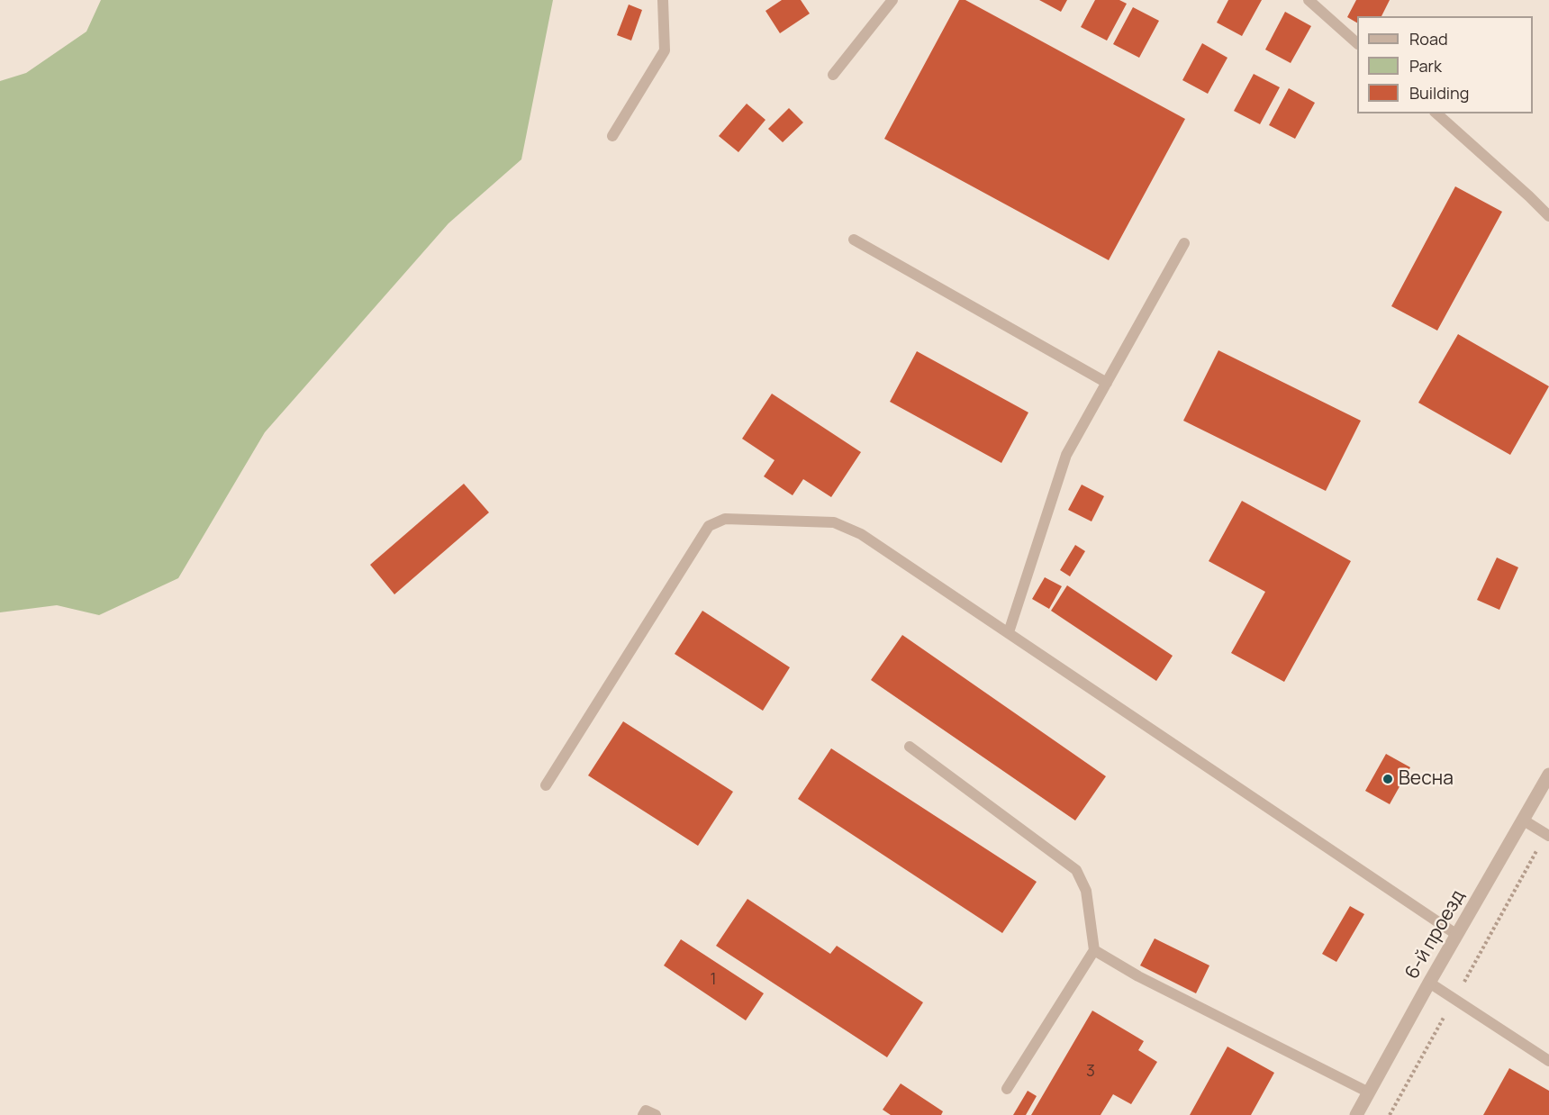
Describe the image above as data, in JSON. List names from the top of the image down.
{
  "streets": {
    "street": ["6-й проезд"]
  },
  "places": ["Весна"],
  "house_numbers": ["1", "3"],
  "legend": ["Road", "Park", "Building"]
}
